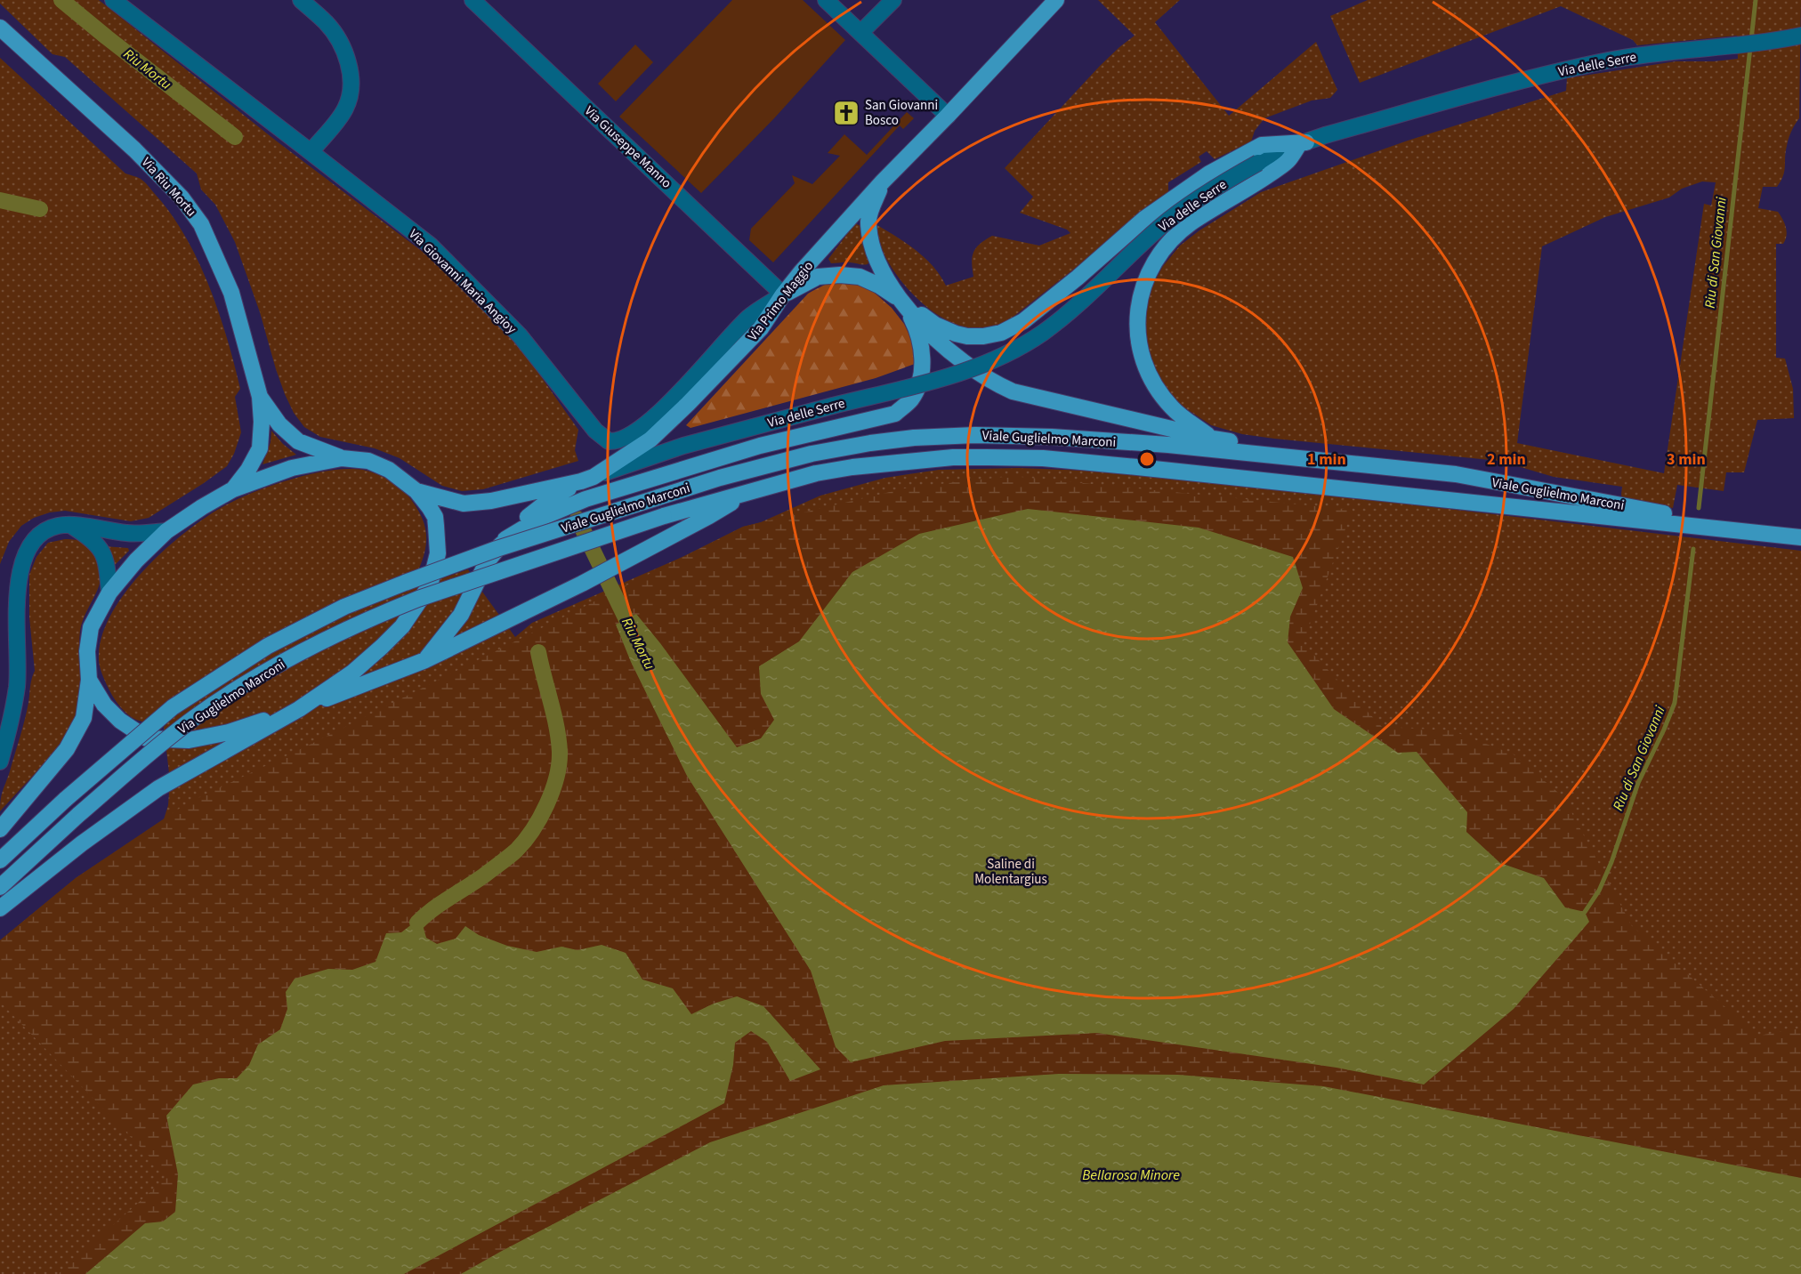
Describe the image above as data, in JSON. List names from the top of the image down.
{
  "streets": {
    "main road": [
      "Via Riu Mortu",
      "Via Primo Maggio",
      "Viale Guglielmo Marconi",
      "Via Guglielmo Marconi"
    ],
    "street": ["Via delle Serre", "Via Giuseppe Manno", "Via Giovanni Maria Angioy"]
  },
  "crossings": [
    ["Via delle Serre", "Via Primo Maggio"],
    ["Via Giuseppe Manno", "Via Giovanni Maria Angioy"],
    ["Via Giuseppe Manno", "Via Primo Maggio"],
    ["Via Giovanni Maria Angioy", "Via Primo Maggio"],
    ["Viale Guglielmo Marconi", "Via Guglielmo Marconi"]
  ],
  "water": ["Riu Mortu", "Riu di San Giovanni", "Bellarosa Minore"],
  "parks": ["Saline di Molentargius"],
  "places": {
    "church": ["San Giovanni Bosco"]
  },
  "rings": ["1 min", "2 min", "3 min"]
}
